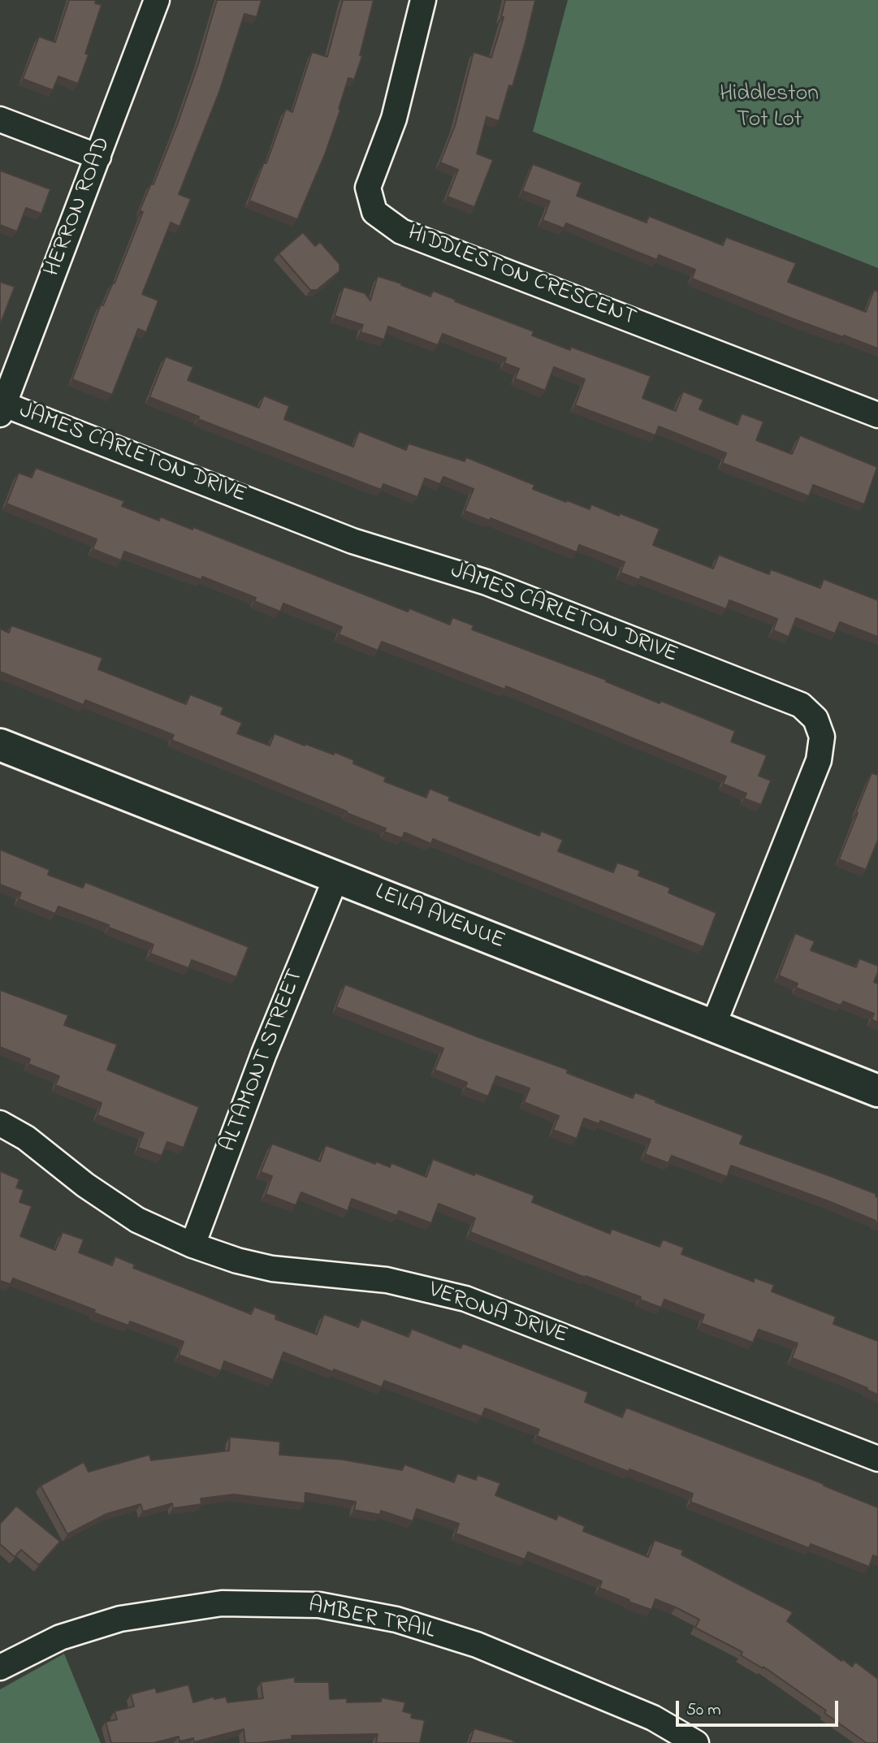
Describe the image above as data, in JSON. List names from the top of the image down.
{
  "streets": {
    "street": [
      "HERRON ROAD",
      "HIDDLESTON CRESCENT",
      "JAMES CARLETON DRIVE",
      "LEILA AVENUE",
      "ALTAMONT STREET",
      "VERONA DRIVE",
      "AMBER TRAIL"
    ]
  },
  "crossings": [
    ["HERRON ROAD", "JAMES CARLETON DRIVE"],
    ["JAMES CARLETON DRIVE", "LEILA AVENUE"],
    ["LEILA AVENUE", "ALTAMONT STREET"],
    ["ALTAMONT STREET", "VERONA DRIVE"]
  ],
  "parks": ["Hiddleston Tot Lot"],
  "scale_bar": "50 m"
}
